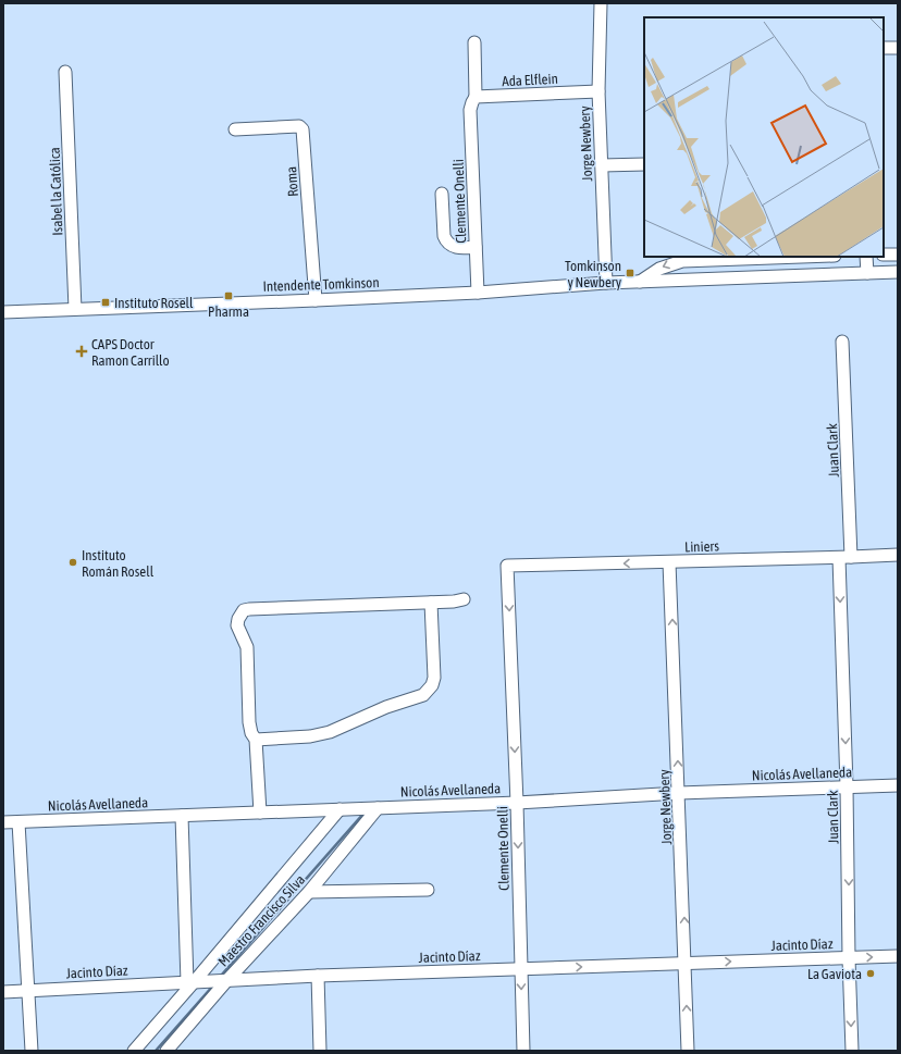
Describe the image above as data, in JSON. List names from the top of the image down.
{
  "streets": {
    "street": [
      "Ada Elflein",
      "Jorge Newbery",
      "Roma",
      "Isabel la Católica",
      "Clemente Onelli",
      "Intendente Tomkinson",
      "Juan Clark",
      "Liniers",
      "Nicolás Avellaneda",
      "Maestro Francisco Silva",
      "Jacinto Díaz"
    ]
  },
  "crossings": [
    ["Ada Elflein", "Jorge Newbery"],
    ["Ada Elflein", "Clemente Onelli"],
    ["Jorge Newbery", "Intendente Tomkinson"],
    ["Jorge Newbery", "Liniers"],
    ["Jorge Newbery", "Nicolás Avellaneda"],
    ["Jorge Newbery", "Jacinto Díaz"],
    ["Roma", "Intendente Tomkinson"],
    ["Isabel la Católica", "Intendente Tomkinson"],
    ["Clemente Onelli", "Intendente Tomkinson"],
    ["Clemente Onelli", "Liniers"],
    ["Clemente Onelli", "Nicolás Avellaneda"],
    ["Clemente Onelli", "Jacinto Díaz"],
    ["Juan Clark", "Liniers"],
    ["Juan Clark", "Nicolás Avellaneda"],
    ["Juan Clark", "Jacinto Díaz"],
    ["Nicolás Avellaneda", "Maestro Francisco Silva"],
    ["Maestro Francisco Silva", "Jacinto Díaz"]
  ],
  "one_way": [
    "Jorge Newbery",
    "Clemente Onelli",
    "Juan Clark",
    "Liniers",
    "Jacinto Díaz"
  ],
  "places": {
    "transit": ["Tomkinson y Newbery", "Pharma", "Instituto Rosell"],
    "health": ["CAPS Doctor Ramon Carrillo"],
    "other": ["Instituto Román Rosell", "La Gaviota"]
  }
}
